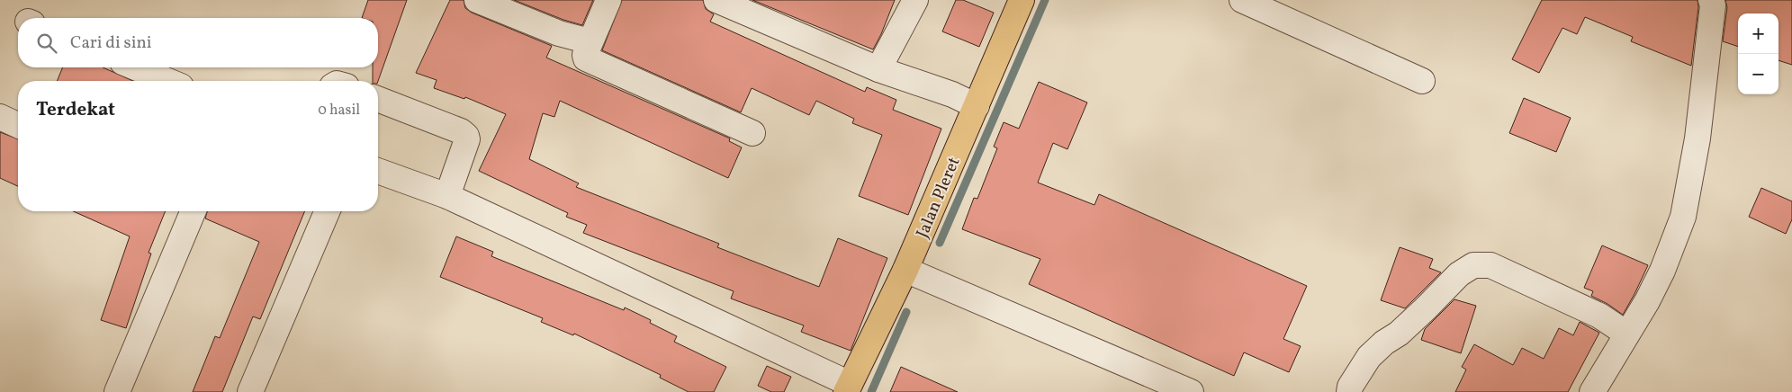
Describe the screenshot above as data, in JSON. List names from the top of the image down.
{
  "streets": {
    "main road": ["Jalan Pleret"]
  },
  "page": {
    "map_buttons": ["+", "−"],
    "search": "Cari di sini",
    "heading": ["Terdekat", "0 hasil"]
  }
}
